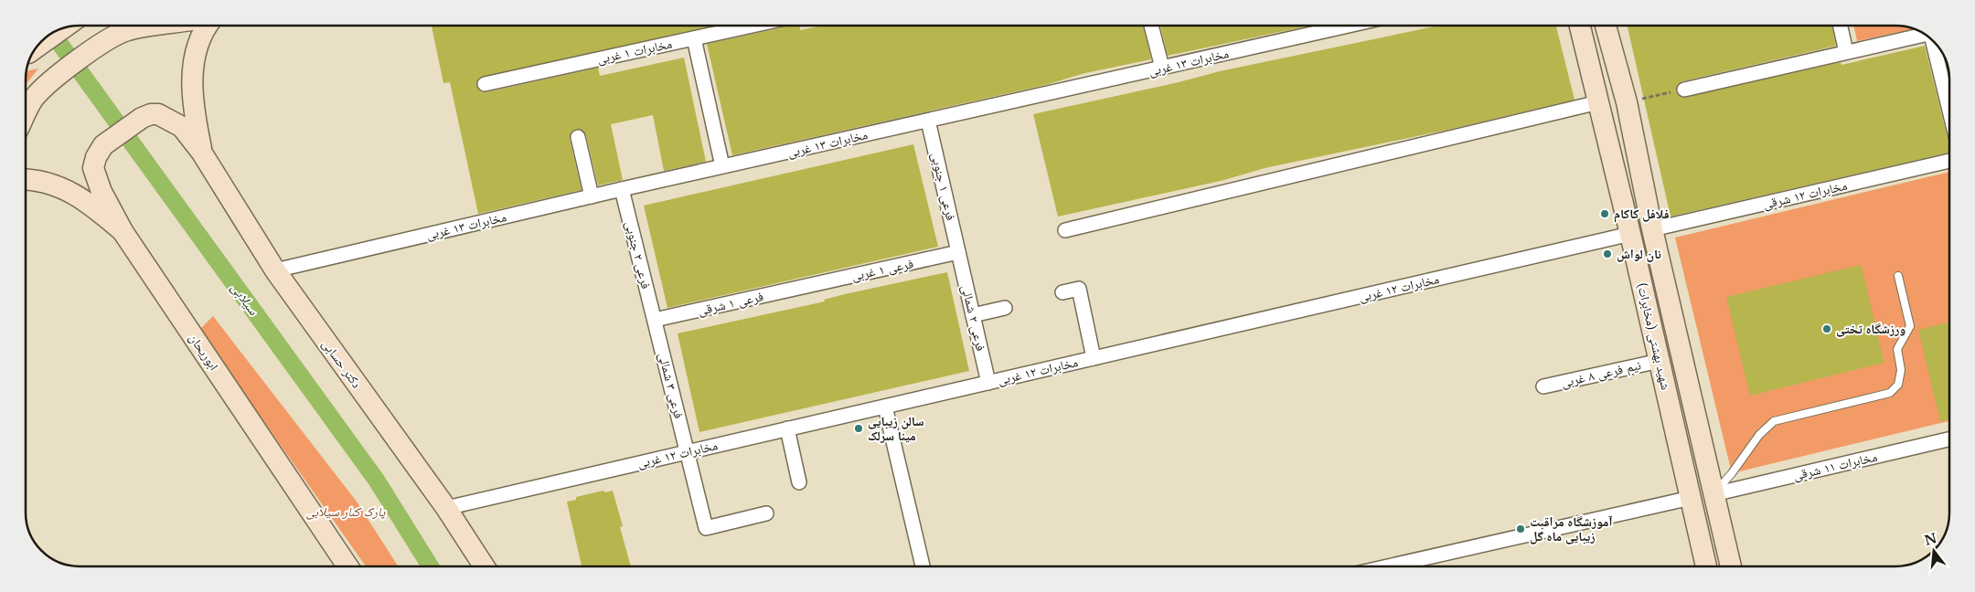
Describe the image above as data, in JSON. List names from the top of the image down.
{
  "streets": {
    "main road": ["شهید بهشتی (مخابرات)", "ابوریحان", "دکتر حسابی"],
    "street": [
      "مخابرات ۱ غربی",
      "مخابرات ۱۳ غربی",
      "فرعی ۱ جنوبی",
      "مخابرات ۱۲ شرقی",
      "فرعی ۲ جنوبی",
      "فرعی ۱ غربی",
      "مخابرات ۱۲ غربی",
      "فرعی ۱ شرقی",
      "فرعی ۲ شمالی",
      "نیم فرعی ۸ غربی",
      "فرعی ۳ شمالی",
      "مخابرات ۱۱ شرقی"
    ]
  },
  "crossings": [
    ["مخابرات ۱۳ غربی", "فرعی ۱ جنوبی"],
    ["مخابرات ۱۳ غربی", "فرعی ۲ جنوبی"],
    ["مخابرات ۱۳ غربی", "دکتر حسابی"],
    ["فرعی ۱ جنوبی", "فرعی ۱ غربی"],
    ["فرعی ۱ جنوبی", "فرعی ۲ شمالی"],
    ["مخابرات ۱۲ شرقی", "شهید بهشتی (مخابرات)"],
    ["فرعی ۲ جنوبی", "فرعی ۱ شرقی"],
    ["فرعی ۲ جنوبی", "فرعی ۳ شمالی"],
    ["فرعی ۱ غربی", "فرعی ۱ شرقی"],
    ["فرعی ۱ غربی", "فرعی ۲ شمالی"],
    ["مخابرات ۱۲ غربی", "فرعی ۲ شمالی"],
    ["مخابرات ۱۲ غربی", "شهید بهشتی (مخابرات)"],
    ["مخابرات ۱۲ غربی", "دکتر حسابی"],
    ["مخابرات ۱۲ غربی", "فرعی ۳ شمالی"],
    ["فرعی ۱ شرقی", "فرعی ۳ شمالی"],
    ["شهید بهشتی (مخابرات)", "نیم فرعی ۸ غربی"],
    ["شهید بهشتی (مخابرات)", "مخابرات ۱۱ شرقی"]
  ],
  "water": ["سیلابی"],
  "parks": ["پارک کنار سیلابی"],
  "places": [
    "فلافل کاکام",
    "نان لواش",
    "ورزشگاه تختی",
    "سالن زیبایی مینا سرلک",
    "آموزشگاه مراقبت زیبایی ماه گل"
  ],
  "north": "top"
}
